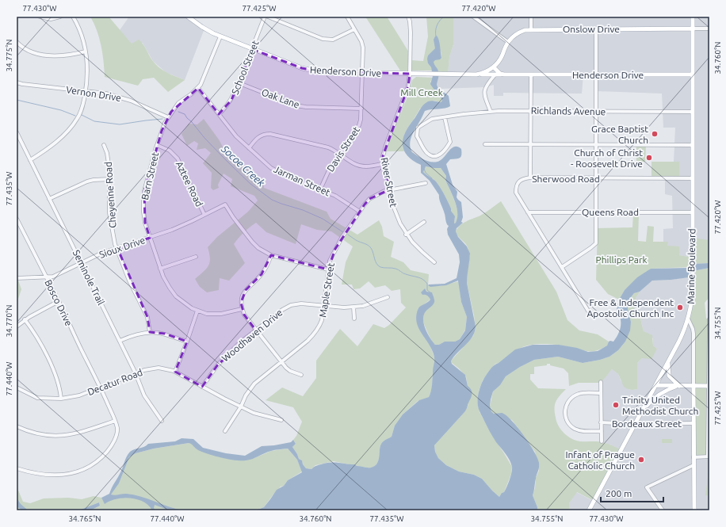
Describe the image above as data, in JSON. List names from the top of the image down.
{
  "streets": {
    "main road": ["Onslow Drive", "Henderson Drive", "Marine Boulevard"],
    "street": [
      "School Street",
      "Vernon Drive",
      "Oak Lane",
      "Richlands Avenue",
      "Davis Street",
      "Barn Street",
      "Sherwood Road",
      "Jarman Street",
      "River Street",
      "Aztee Road",
      "Cheyenne Road",
      "Queens Road",
      "Sioux Drive",
      "Seminole Trail",
      "Maple Street",
      "Bosco Drive",
      "Woodhaven Drive",
      "Decatur Road",
      "Bordeaux Street"
    ]
  },
  "crossings": [
    ["Onslow Drive", "Henderson Drive"],
    ["Onslow Drive", "Marine Boulevard"],
    ["School Street", "Henderson Drive"],
    ["School Street", "Oak Lane"],
    ["School Street", "Jarman Street"],
    ["Henderson Drive", "Davis Street"],
    ["Henderson Drive", "Barn Street"],
    ["Henderson Drive", "River Street"],
    ["Henderson Drive", "Marine Boulevard"],
    ["Vernon Drive", "Barn Street"],
    ["Oak Lane", "Davis Street"],
    ["Richlands Avenue", "Marine Boulevard"],
    ["Davis Street", "Jarman Street"],
    ["Barn Street", "Jarman Street"],
    ["Barn Street", "Aztee Road"],
    ["Barn Street", "Sioux Drive"],
    ["Sherwood Road", "Queens Road"],
    ["Sherwood Road", "Marine Boulevard"],
    ["Jarman Street", "Maple Street"],
    ["River Street", "Maple Street"],
    ["Aztee Road", "Sioux Drive"],
    ["Cheyenne Road", "Sioux Drive"],
    ["Queens Road", "Marine Boulevard"],
    ["Sioux Drive", "Seminole Trail"],
    ["Sioux Drive", "Bosco Drive"],
    ["Marine Boulevard", "Bordeaux Street"],
    ["Seminole Trail", "Decatur Road"],
    ["Maple Street", "Woodhaven Drive"],
    ["Maple Street", "Decatur Road"],
    ["Bosco Drive", "Decatur Road"],
    ["Woodhaven Drive", "Decatur Road"]
  ],
  "water": ["Socoe Creek"],
  "parks": ["Mill Creek", "Phillips Park"],
  "places": [
    "Grace Baptist Church",
    "Church of Christ - Roosevelt Drive",
    "Free & Independent Apostolic Church Inc",
    "Trinity United Methodist Church",
    "Infant of Prague Catholic Church"
  ],
  "scale_bar": "200 m",
  "coordinates": [
    "77.430°W",
    "77.425°W",
    "77.420°W",
    "34.775°N",
    "34.760°N",
    "77.435°W",
    "34.770°N",
    "34.755°N",
    "77.440°W",
    "34.765°N"
  ]
}
